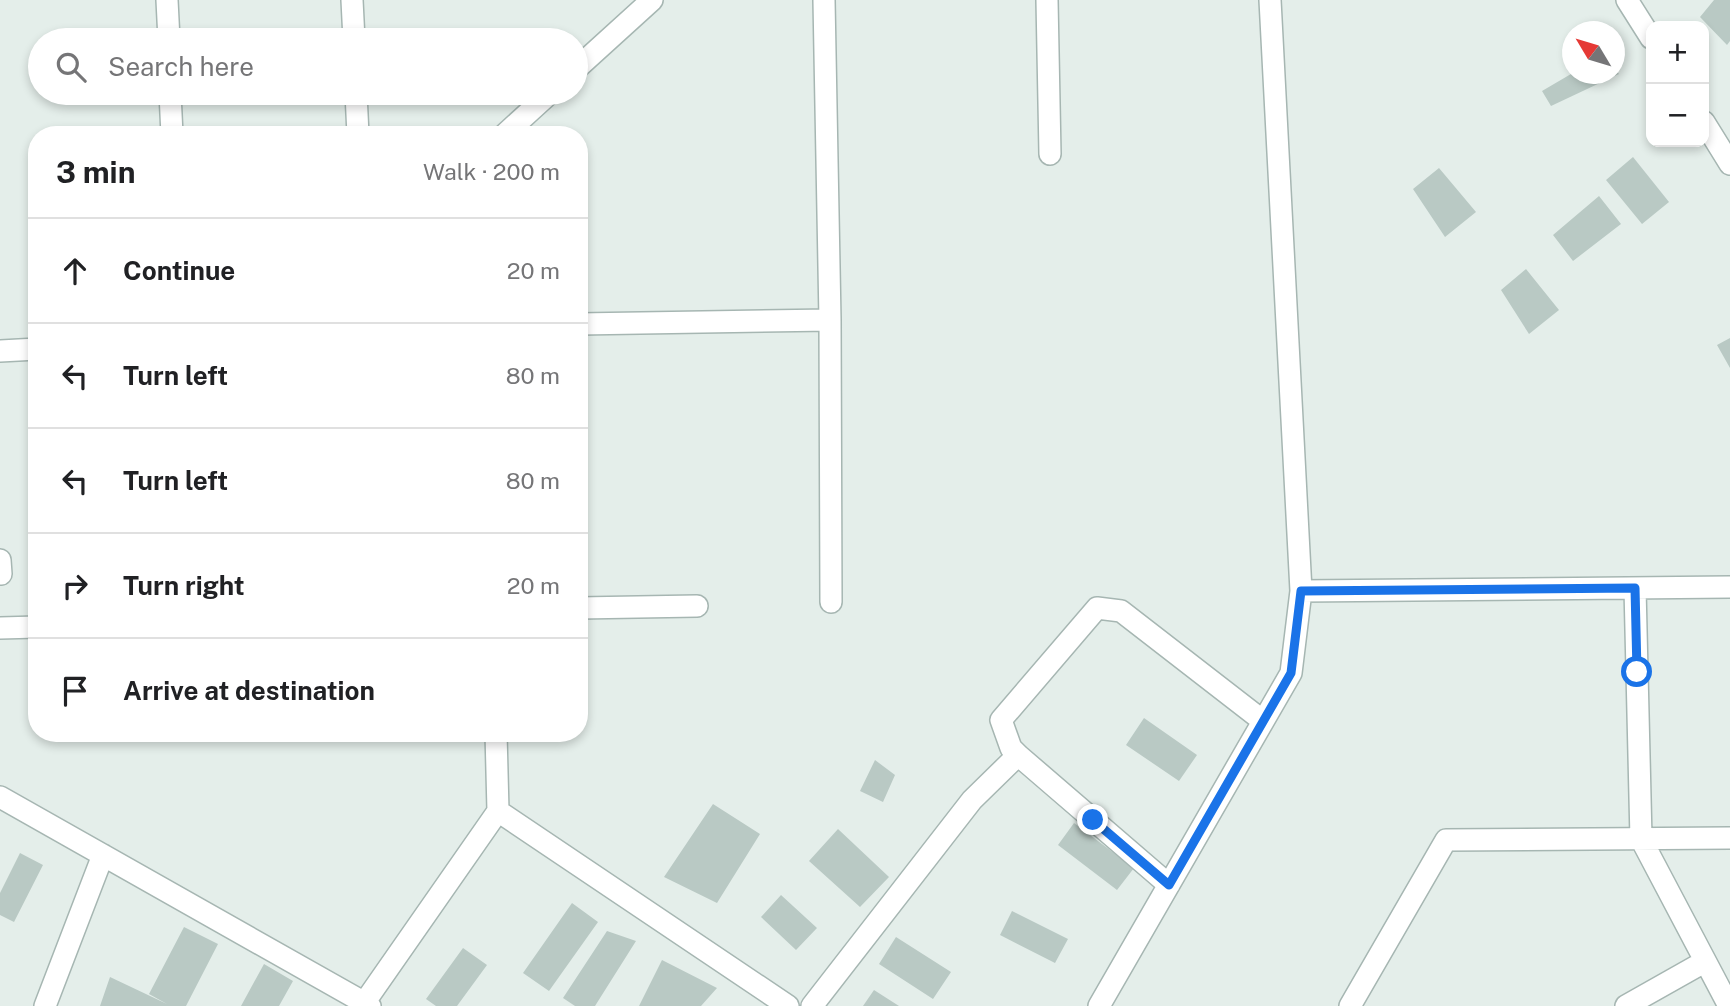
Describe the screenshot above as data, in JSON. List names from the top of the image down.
{
  "north": "top left",
  "page": {
    "map_buttons": ["+", "−"],
    "search": "Search here",
    "heading": ["3 min", "Walk · 200 m"],
    "list": [
      ["Continue", "20 m"],
      ["Turn left", "80 m"],
      ["Turn left", "80 m"],
      ["Turn right", "20 m"],
      "Arrive at destination"
    ]
  }
}
